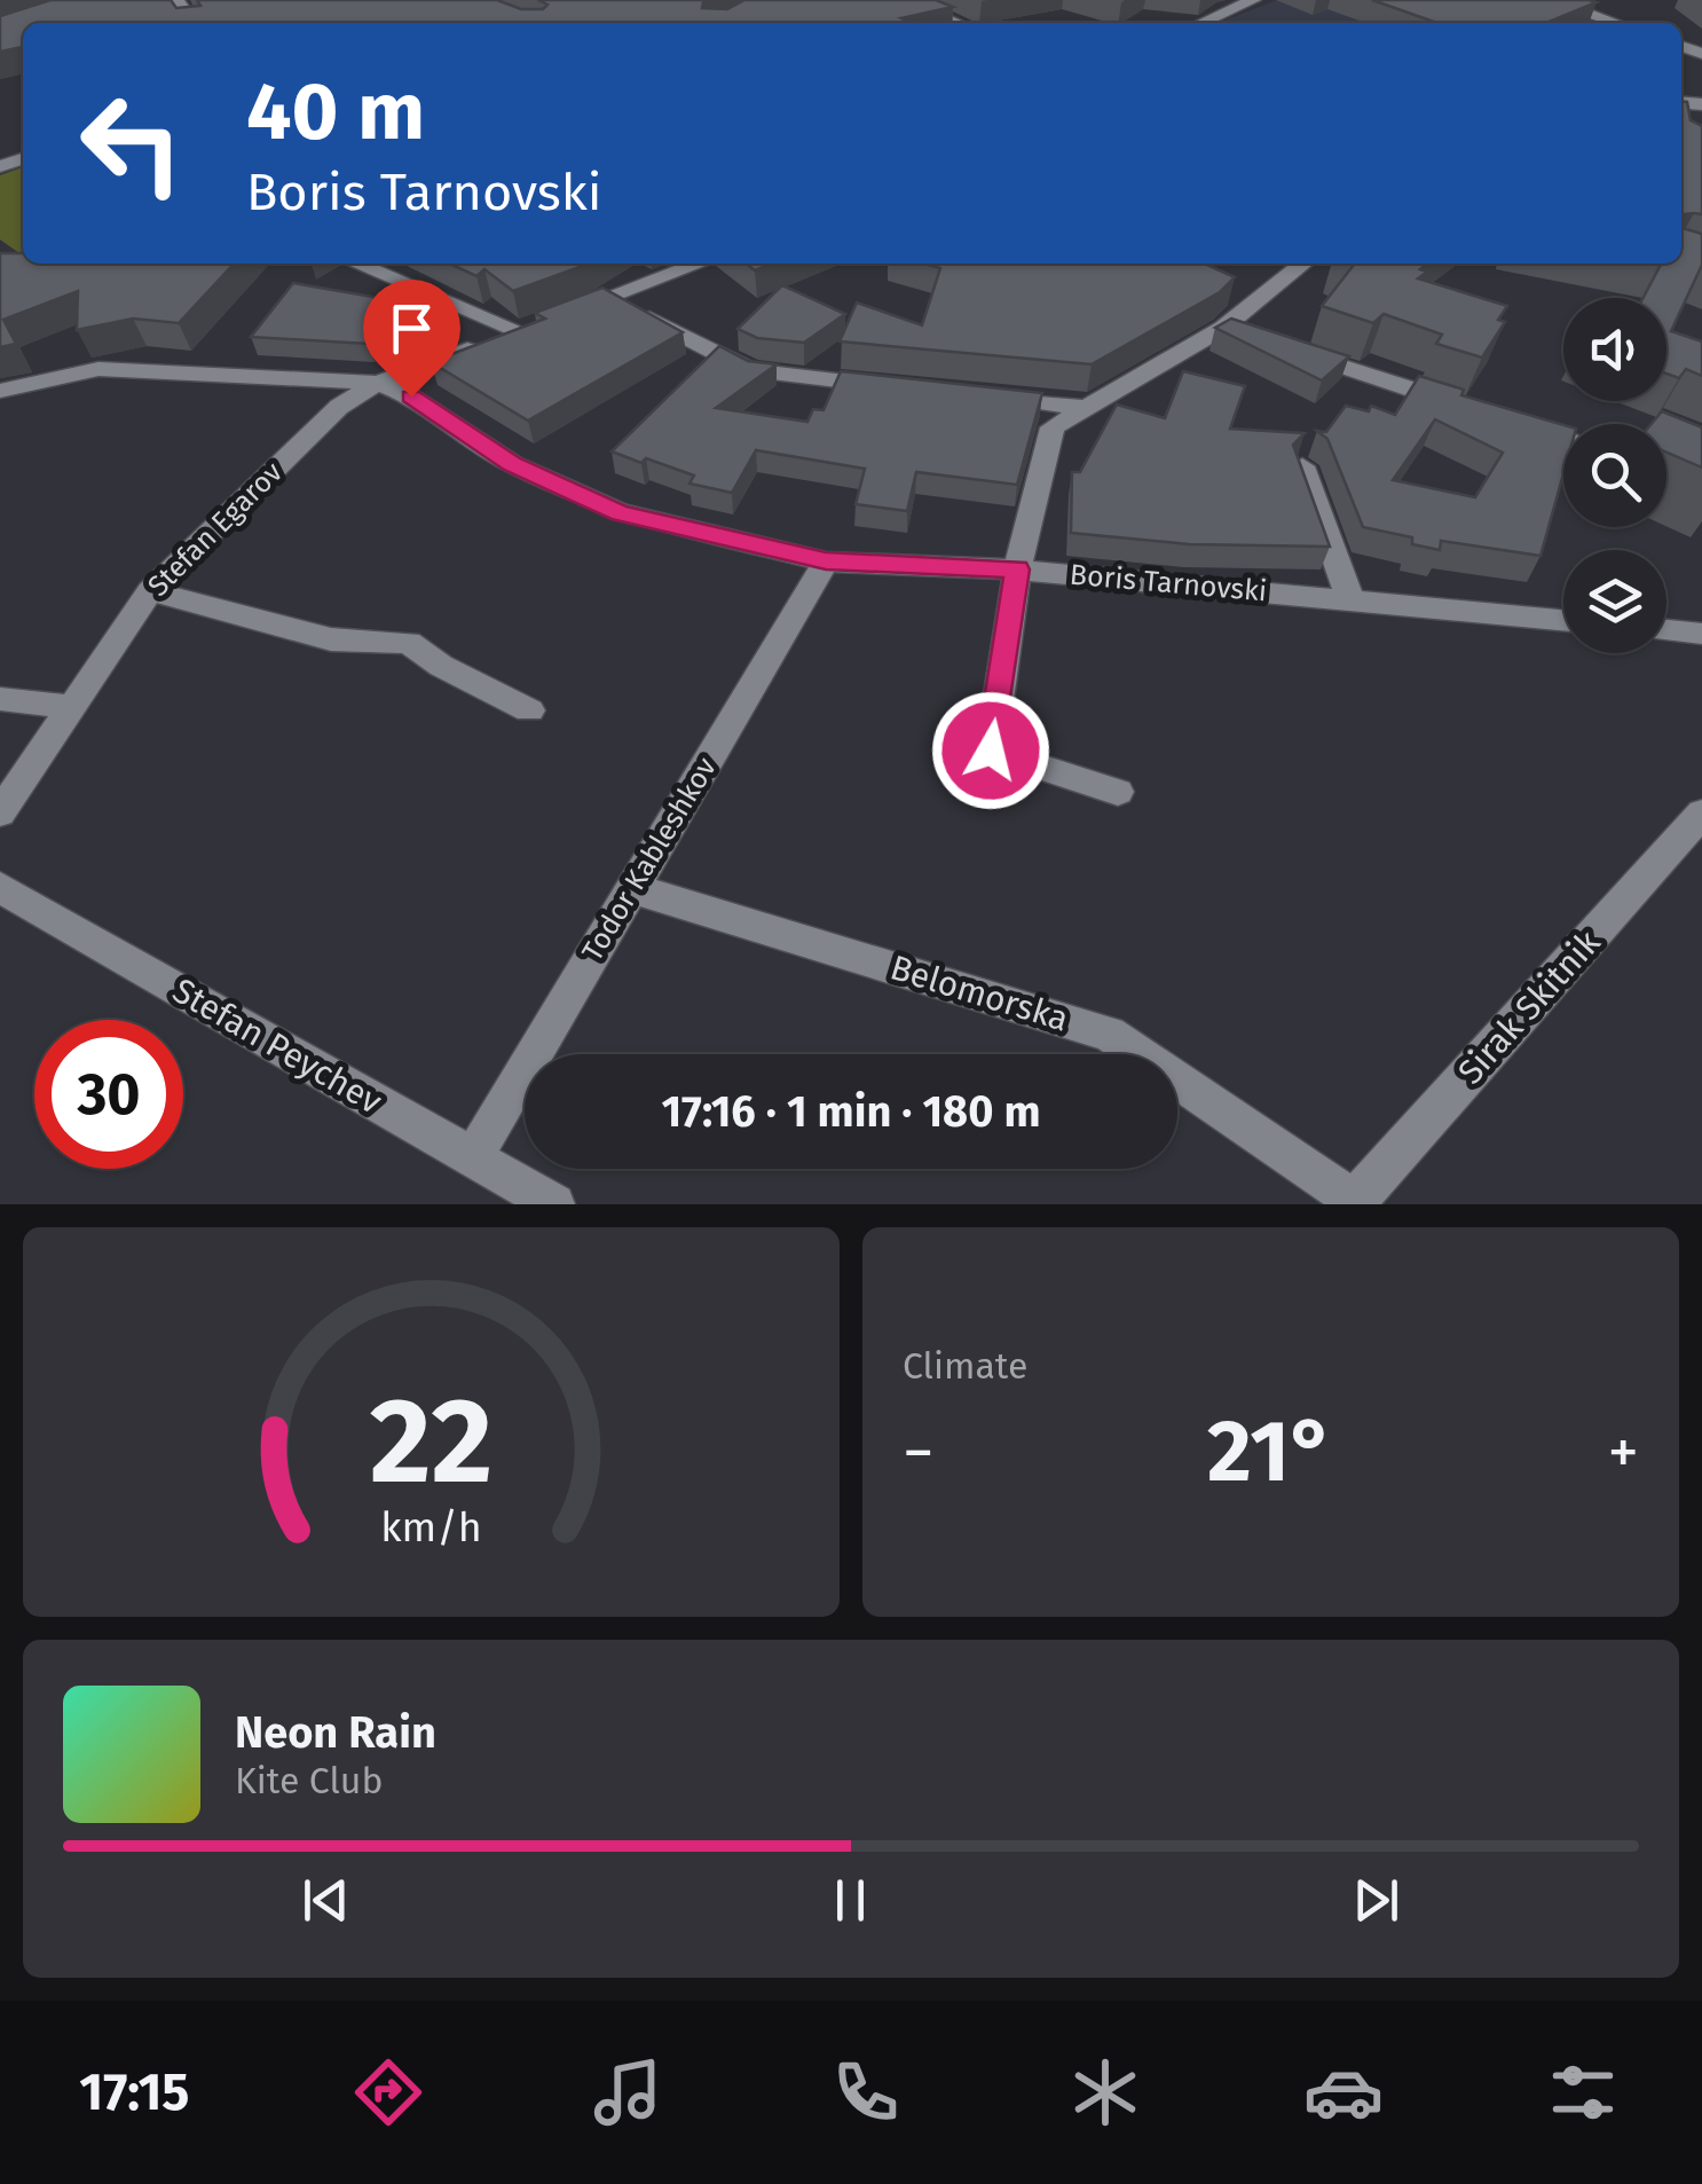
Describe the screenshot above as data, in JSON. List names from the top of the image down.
{
  "streets": {
    "street": [
      "Stefan Egarov",
      "Boris Tarnovski",
      "Todor Kableshkov",
      "Belomorska",
      "Sirak Skitnik",
      "Stefan Peychev"
    ]
  },
  "crossings": [
    ["Stefan Egarov", "Boris Tarnovski"],
    ["Boris Tarnovski", "Todor Kableshkov"],
    ["Todor Kableshkov", "Belomorska"],
    ["Todor Kableshkov", "Stefan Peychev"],
    ["Belomorska", "Sirak Skitnik"]
  ],
  "page": {
    "turn": ["40 m", "Boris Tarnovski"],
    "limit": "30",
    "trip": "17:16 · 1 min · 180 m",
    "tile": "Climate",
    "heat": ["−", "21°", "+"],
    "song": ["Neon Rain", "Kite Club"],
    "tabs": "17:15",
    "gauge": ["22", "km/h"]
  }
}
